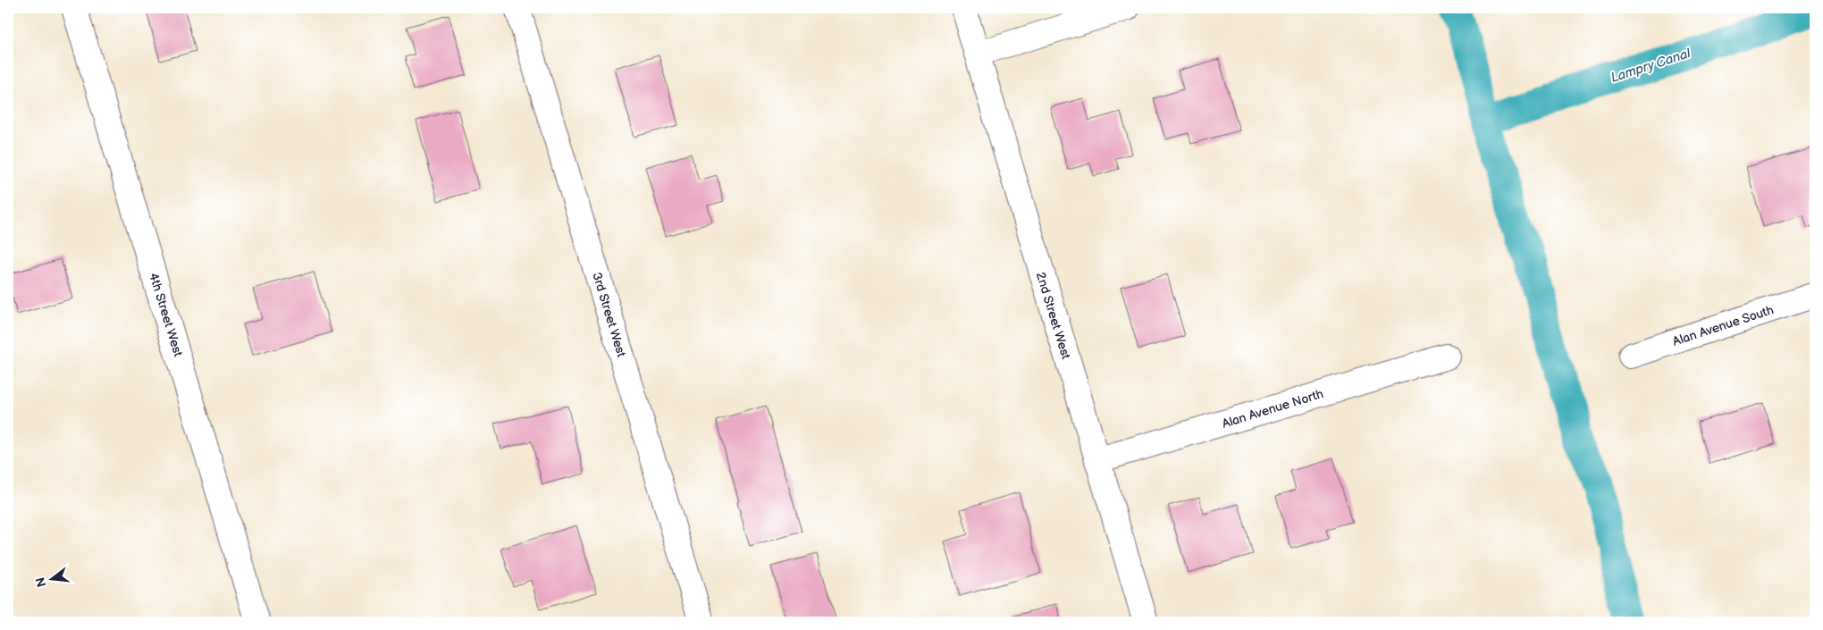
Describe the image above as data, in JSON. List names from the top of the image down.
{
  "streets": {
    "street": [
      "4th Street West",
      "3rd Street West",
      "2nd Street West",
      "Alan Avenue South",
      "Alan Avenue North"
    ]
  },
  "crossings": [
    ["2nd Street West", "Alan Avenue North"]
  ],
  "water": ["Lampry Canal"],
  "north": "left"
}
